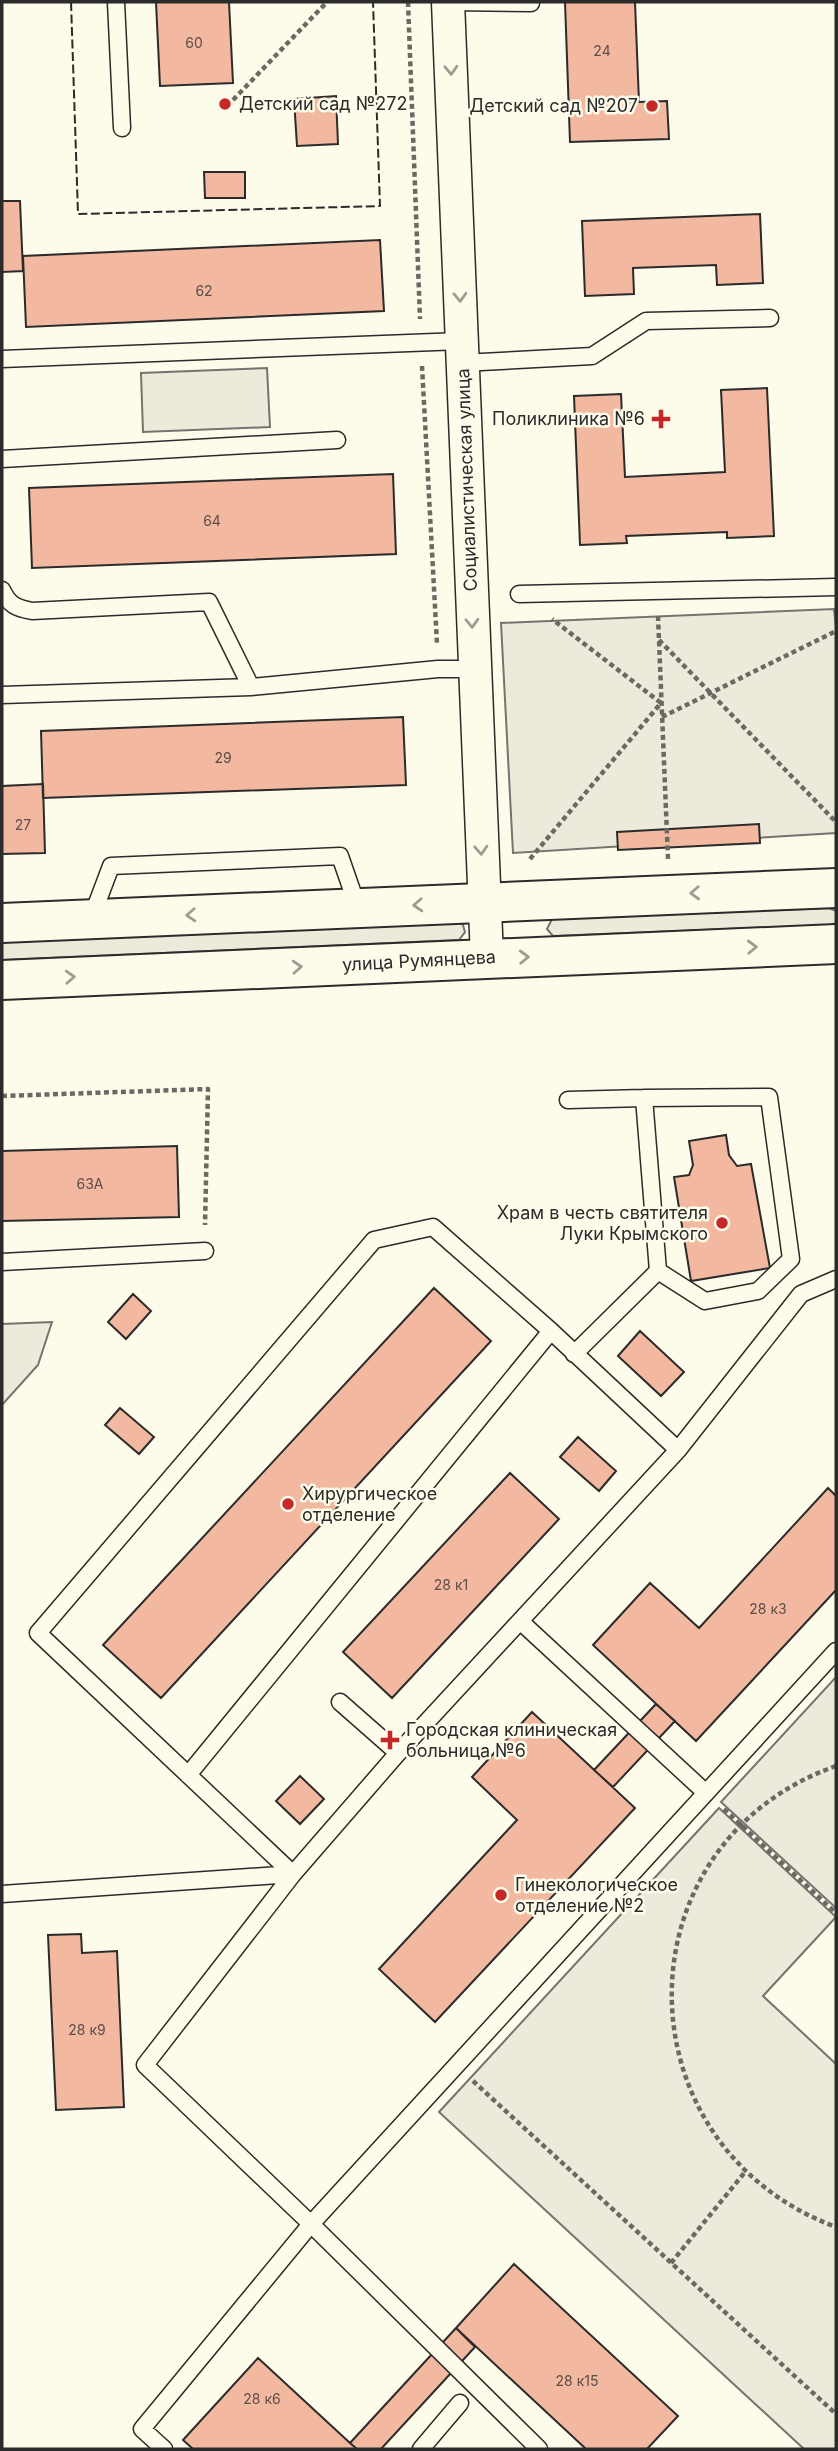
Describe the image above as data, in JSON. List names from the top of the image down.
{
  "streets": {
    "main road": ["улица Румянцева"],
    "street": ["Социалистическая улица"]
  },
  "crossings": [
    ["Социалистическая улица", "улица Румянцева"]
  ],
  "one_way": ["Социалистическая улица"],
  "places": {
    "other": [
      "Детский сад №272",
      "Детский сад №207",
      "Храм в честь святителя Луки Крымского",
      "Хирургическое отделение",
      "Гинекологическое отделение №2"
    ],
    "health": ["Поликлиника №6", "Городская клиническая больница №6"]
  },
  "house_numbers": [
    "60",
    "24",
    "62",
    "64",
    "29",
    "27",
    "63А",
    "28 к1",
    "28 к3",
    "28 к9",
    "28 к15",
    "28 к6"
  ]
}
